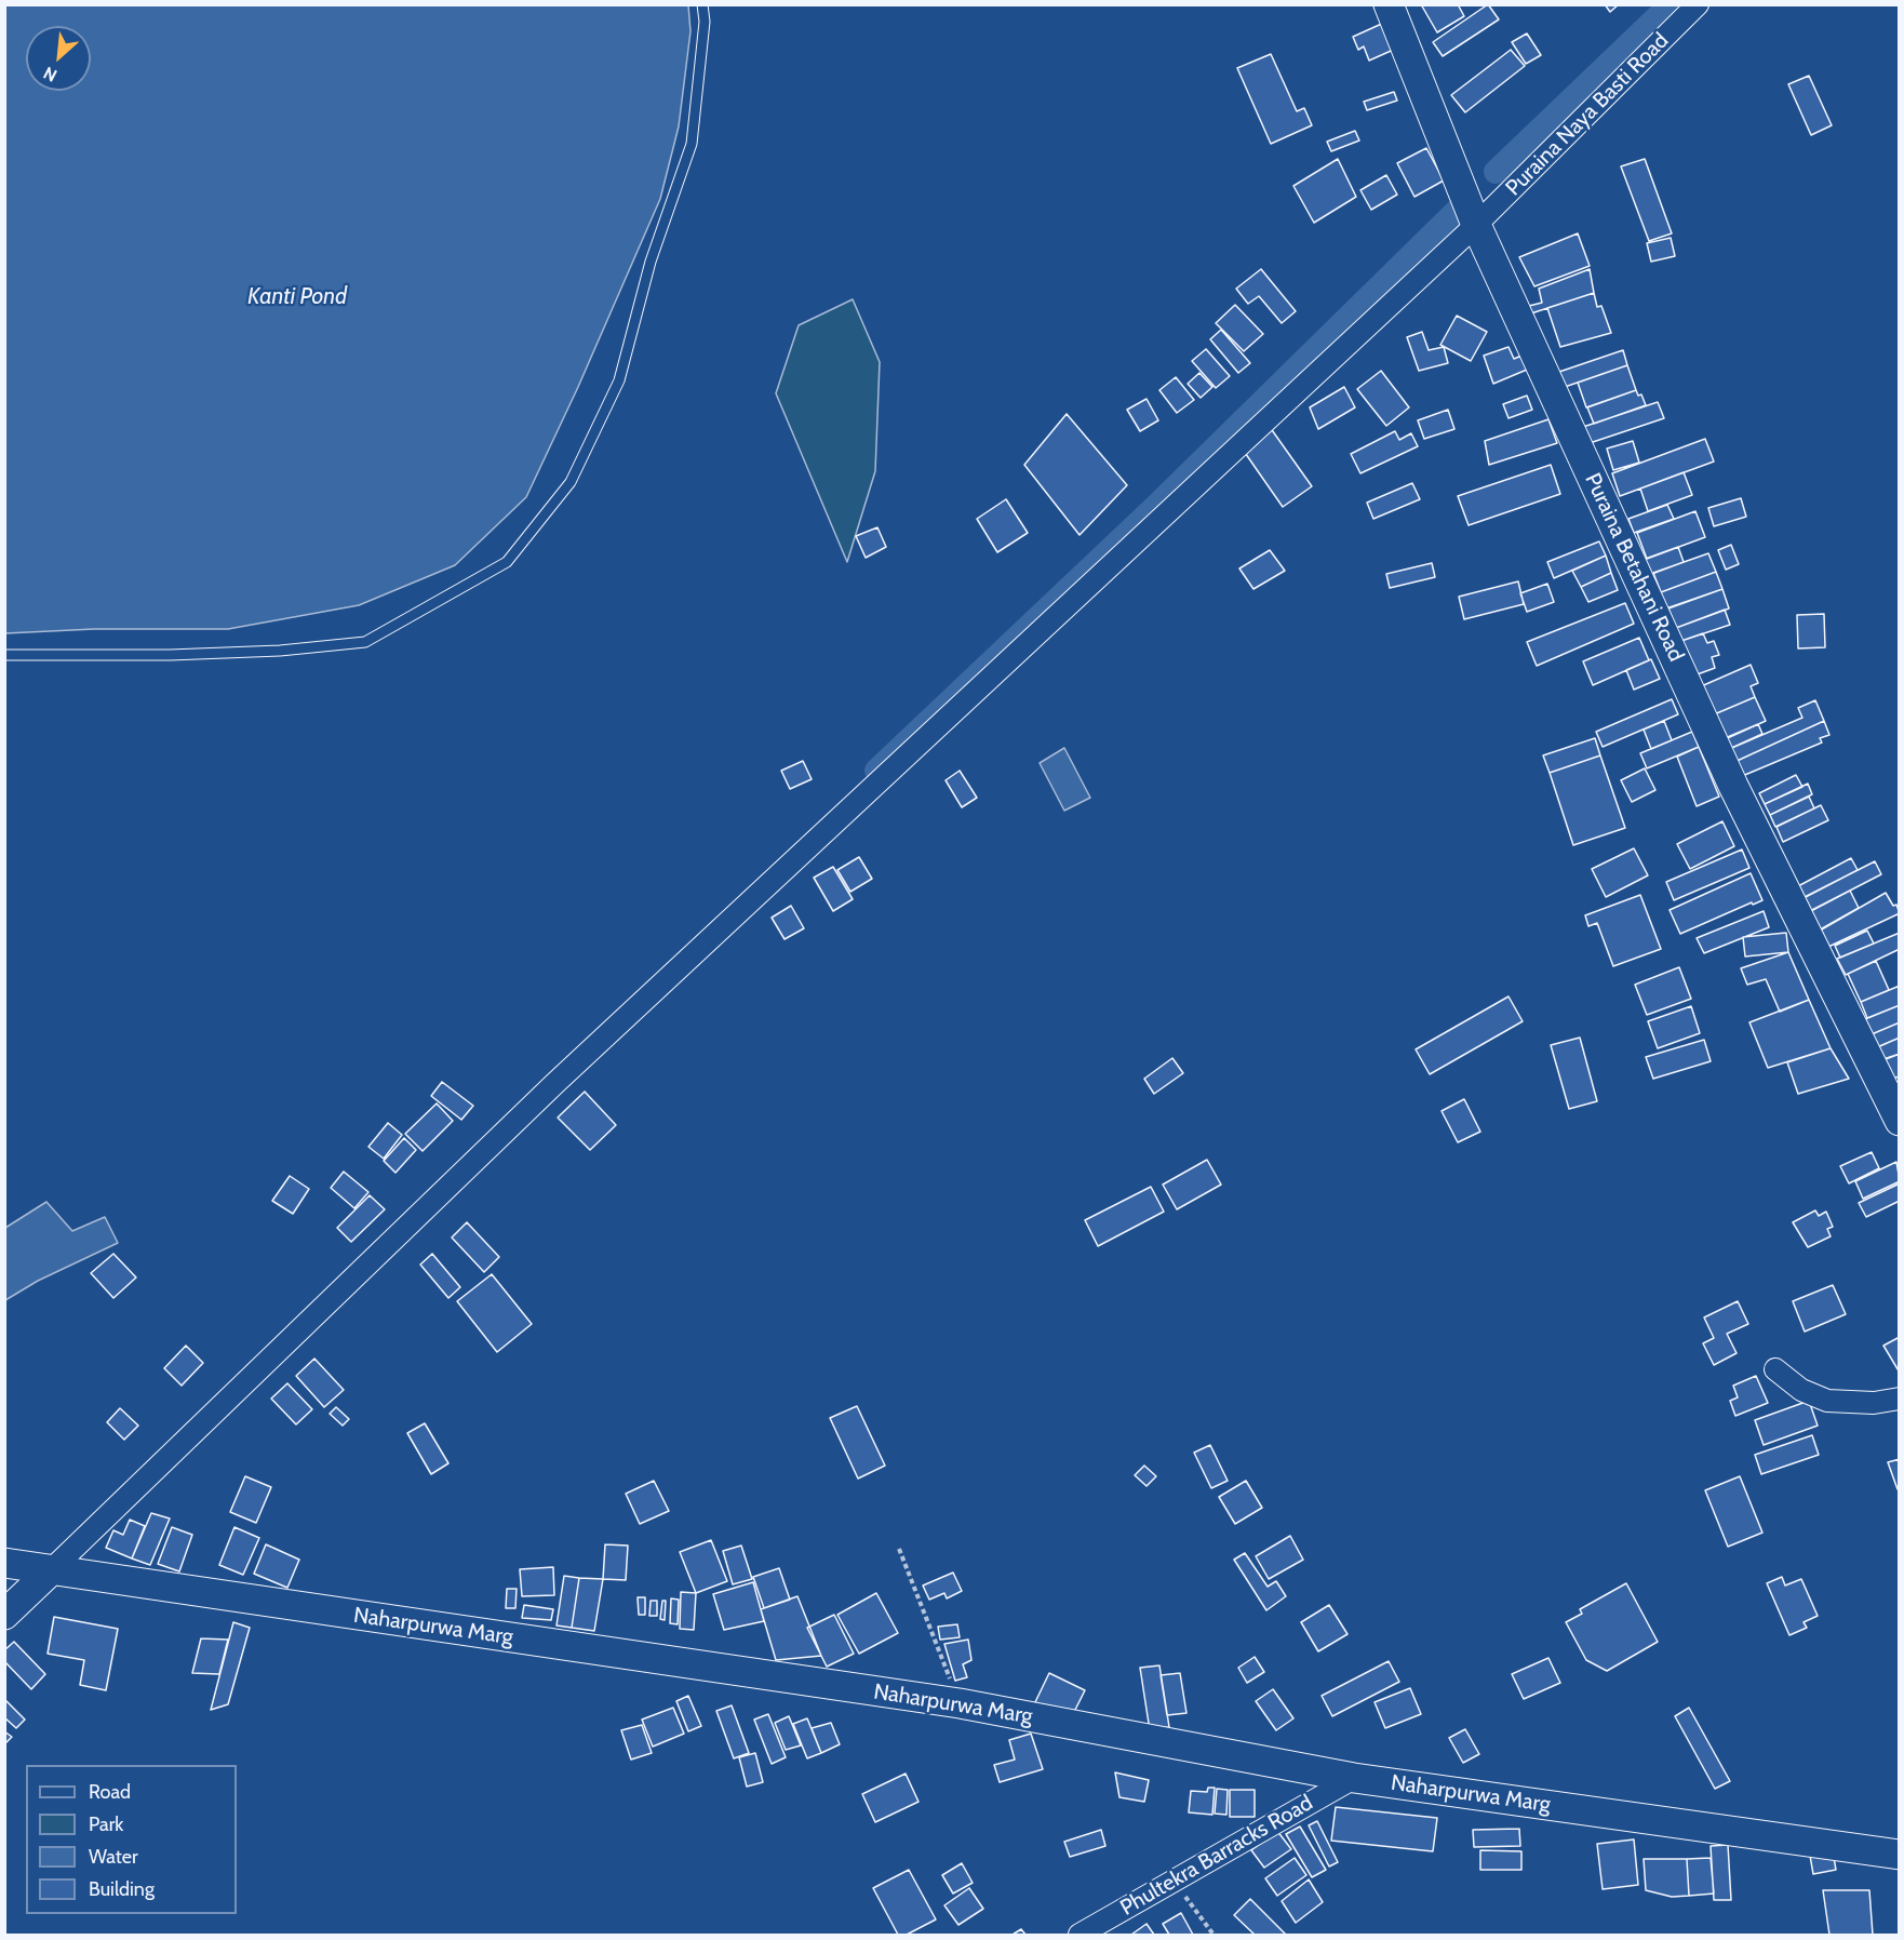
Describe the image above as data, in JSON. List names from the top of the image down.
{
  "streets": {
    "main road": ["Puraina Betahani Road", "Naharpurwa Marg"],
    "street": ["Puraina Naya Basti Road", "Phultekra Barracks Road"]
  },
  "crossings": [
    ["Puraina Naya Basti Road", "Puraina Betahani Road"],
    ["Puraina Naya Basti Road", "Naharpurwa Marg"],
    ["Naharpurwa Marg", "Phultekra Barracks Road"]
  ],
  "water": ["Kanti Pond"],
  "legend": [
    "Road",
    "Park",
    "Water",
    "Building"
  ],
  "north": "bottom left"
}
